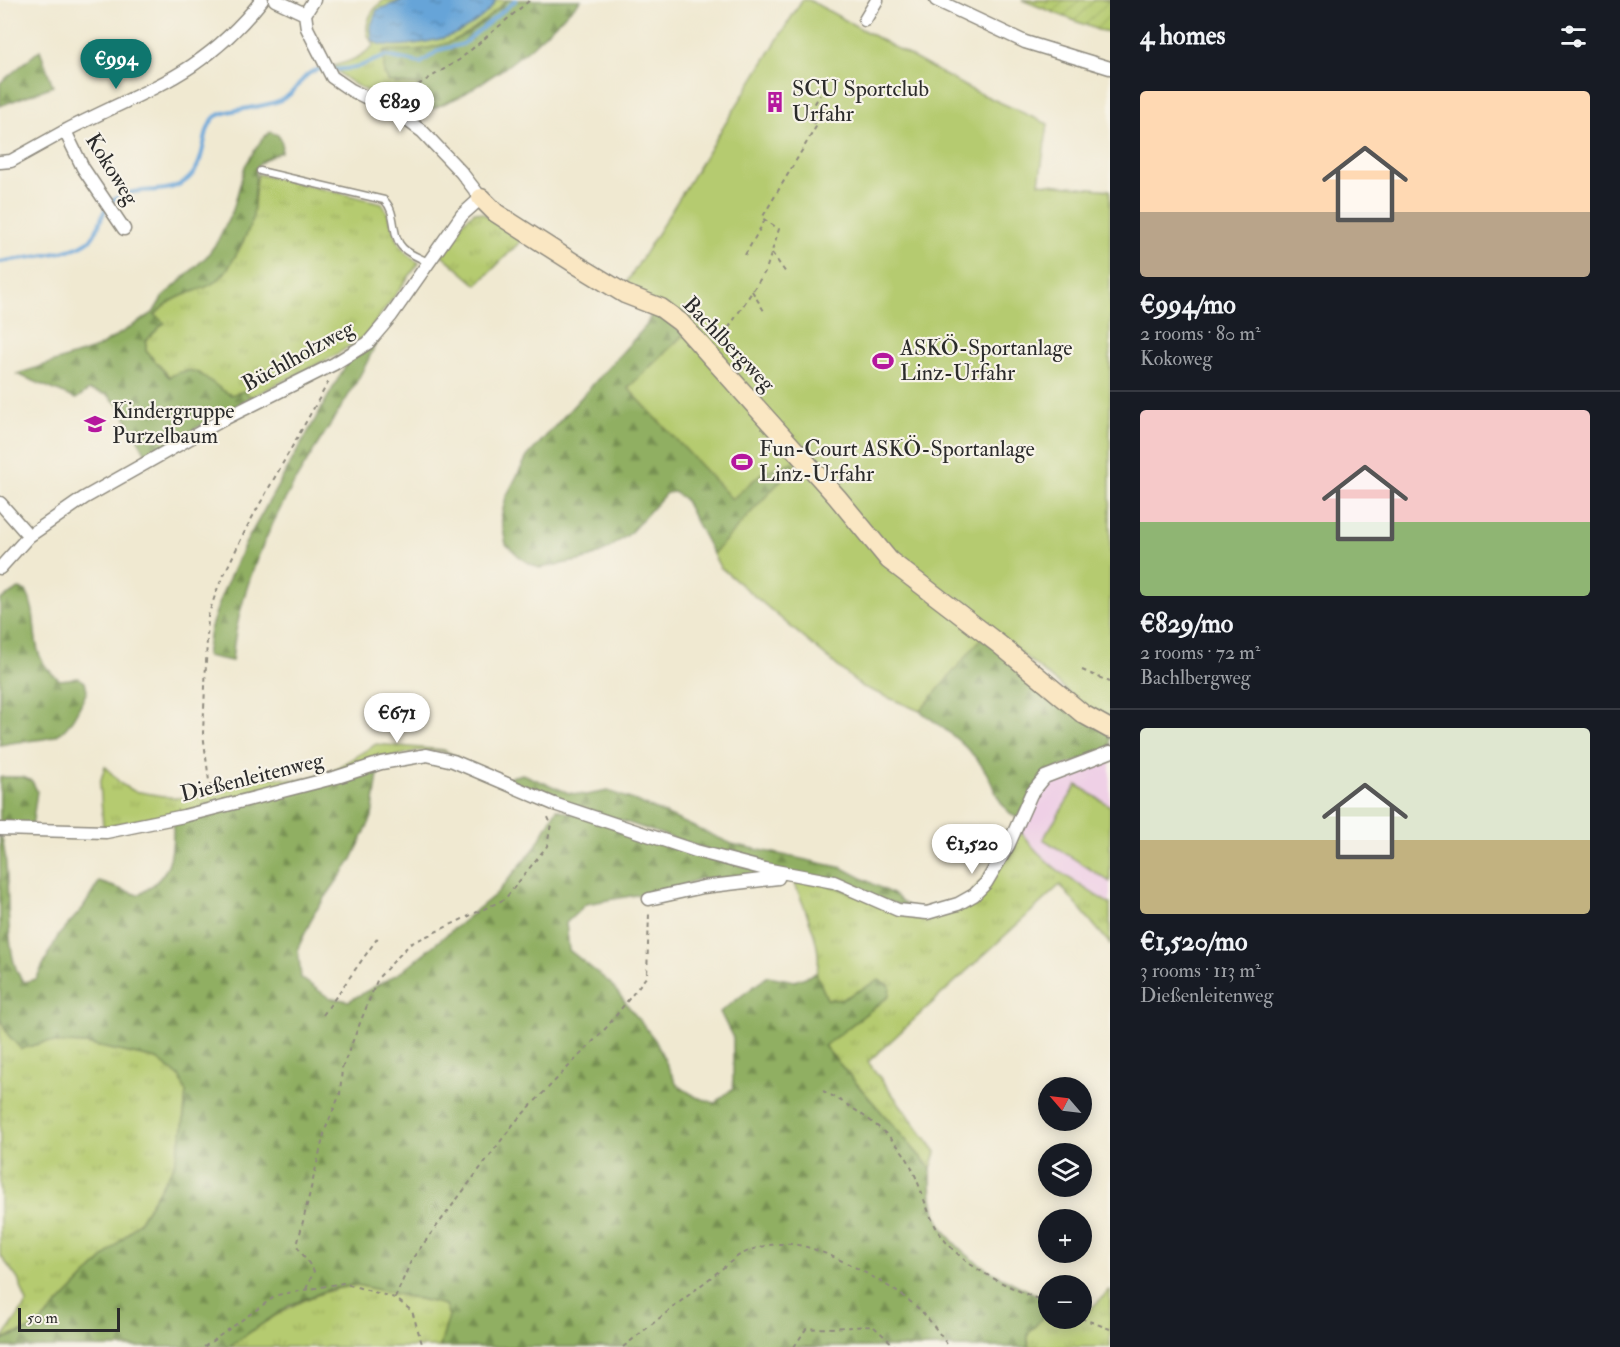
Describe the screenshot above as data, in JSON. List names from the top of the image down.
{
  "streets": {
    "street": [
      "Kokoweg",
      "Bachlbergweg",
      "Büchlholzweg",
      "Dießenleitenweg"
    ]
  },
  "crossings": [
    ["Bachlbergweg", "Büchlholzweg"]
  ],
  "places": {
    "building": ["SCU Sportclub Urfahr"],
    "sports": ["ASKÖ-Sportanlage Linz-Urfahr", "Fun-Court ASKÖ-Sportanlage Linz-Urfahr"],
    "school or university": ["Kindergruppe Purzelbaum"]
  },
  "scale_bar": "50 m",
  "north": "top left",
  "page": {
    "heading": "4 homes",
    "price": [
      "€994",
      "€829",
      "€671",
      "€1,520"
    ],
    "list": [
      {
        "name": "€994/mo",
        "note": "2 rooms · 80 m² · Kokoweg"
      },
      {
        "name": "€829/mo",
        "note": "2 rooms · 72 m² · Bachlbergweg"
      },
      {
        "name": "€1,520/mo",
        "note": "3 rooms · 113 m² · Dießenleitenweg"
      }
    ],
    "map_buttons": ["+", "−"],
    "scale": "50 m"
  }
}
